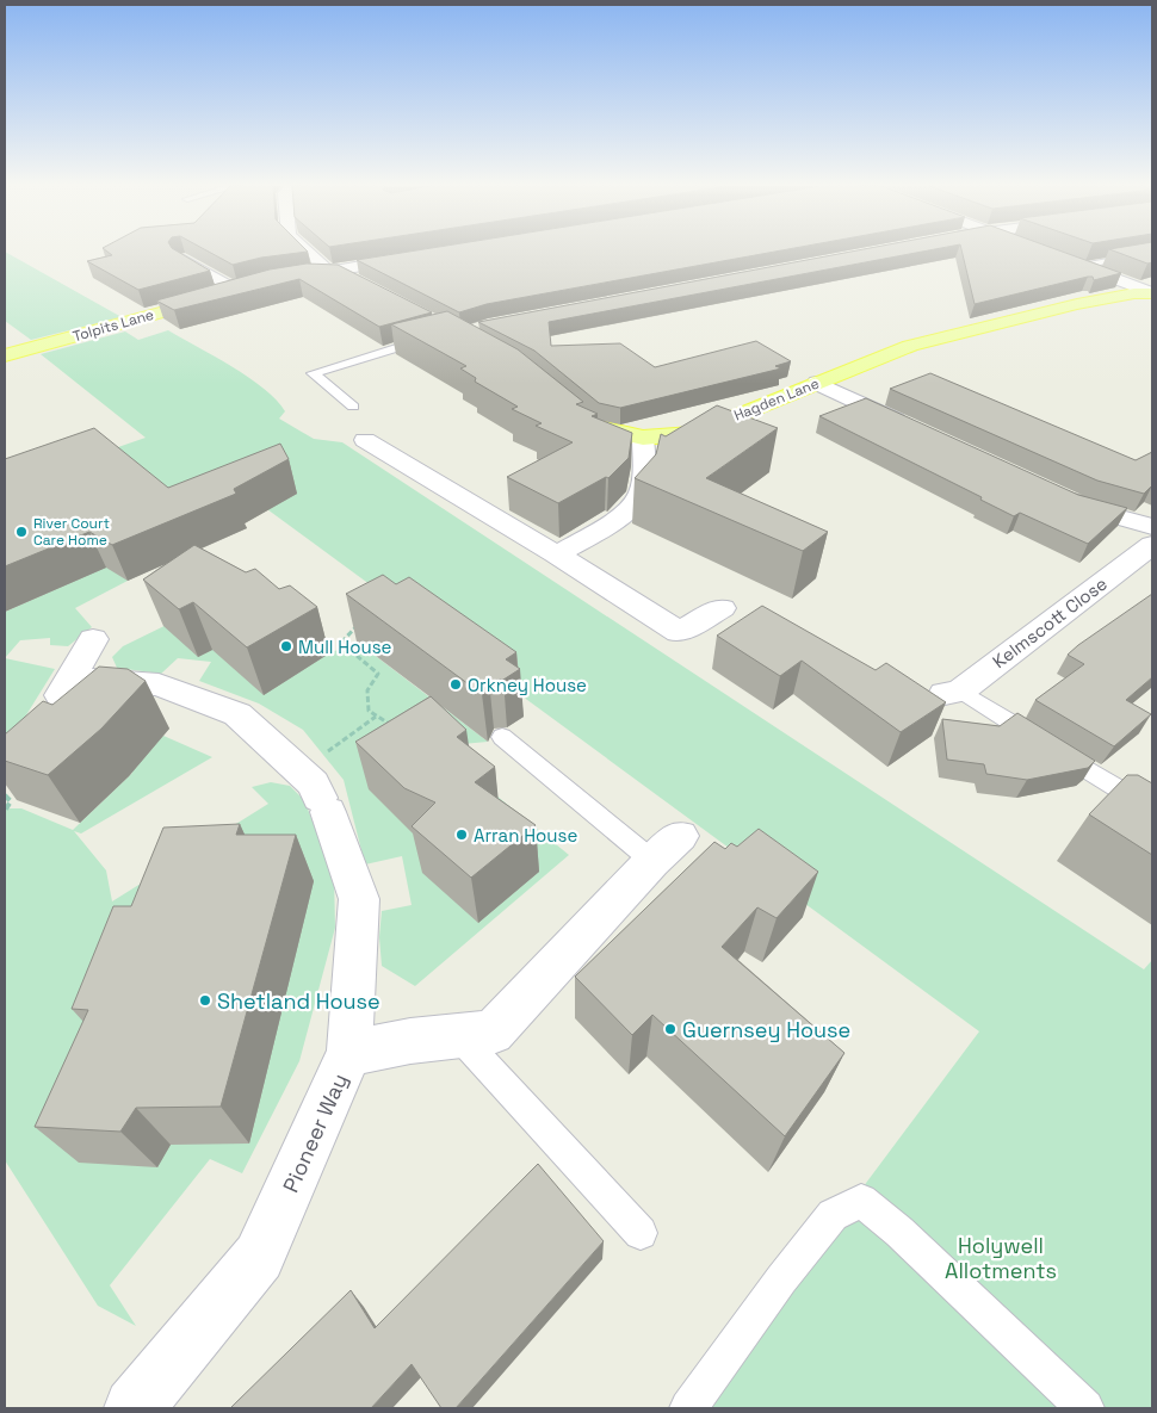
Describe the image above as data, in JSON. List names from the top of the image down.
{
  "streets": {
    "main road": ["Tolpits Lane", "Hagden Lane"],
    "street": ["Kelmscott Close", "Pioneer Way"]
  },
  "parks": ["Holywell Allotments"],
  "places": [
    "River Court Care Home",
    "Mull House",
    "Orkney House",
    "Arran House",
    "Shetland House",
    "Guernsey House"
  ]
}
